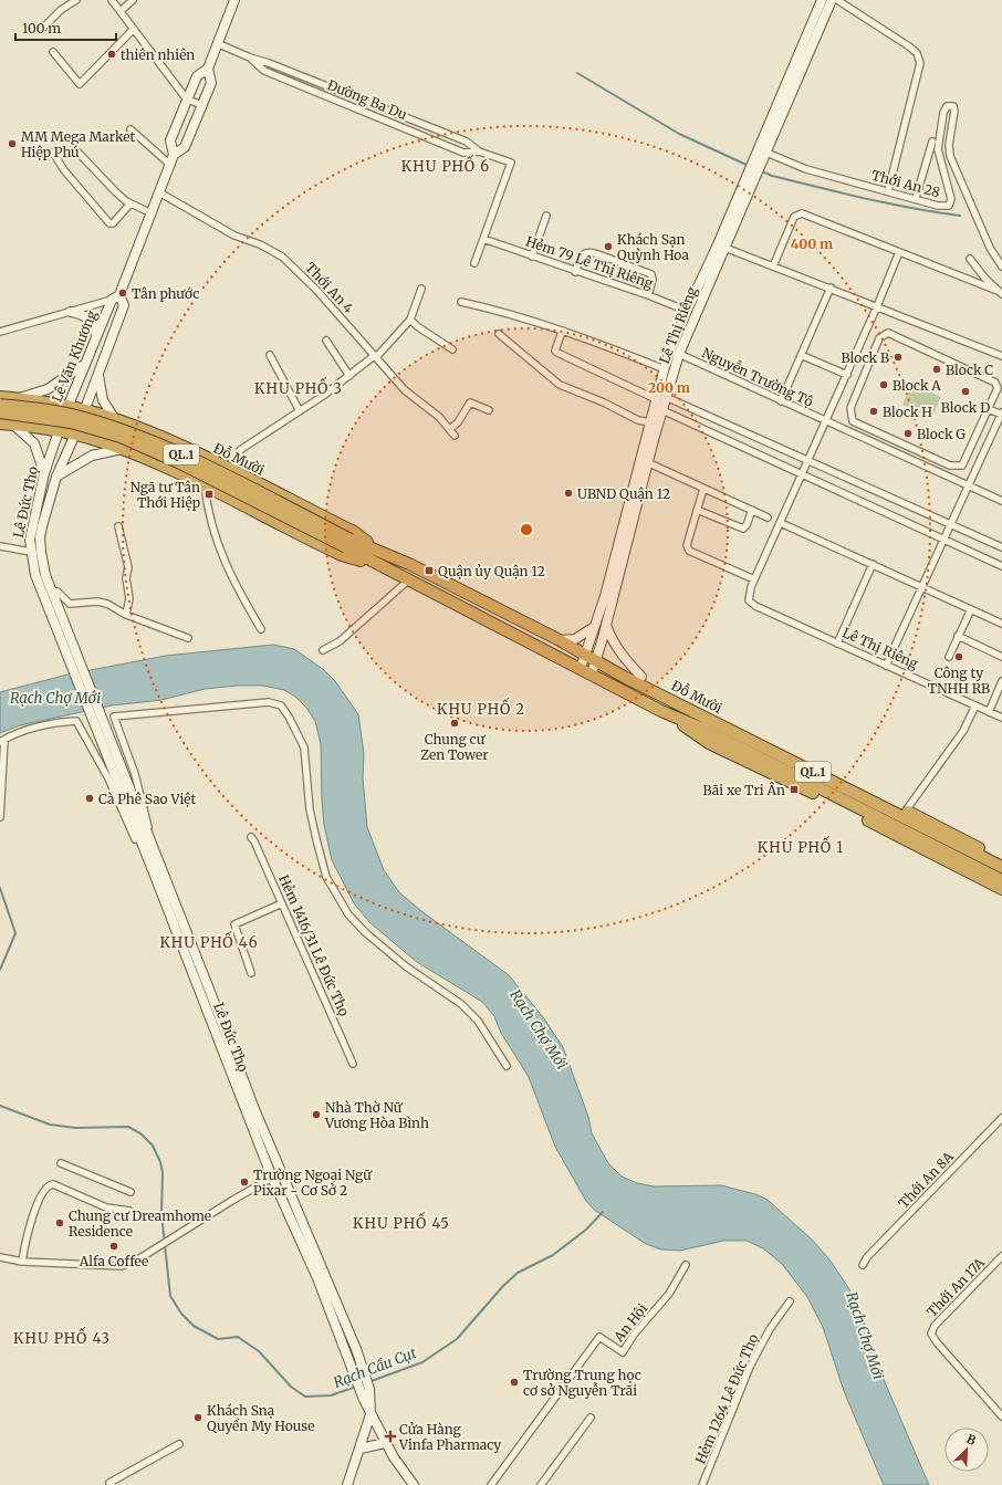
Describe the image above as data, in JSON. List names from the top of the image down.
{
  "streets": {
    "highway": ["QL.1", "Đỗ Mười"],
    "main road": ["Lê Thị Riêng", "Lê Văn Khương", "Lê Đức Thọ"],
    "street": [
      "Đường Ba Du",
      "Thới An 28",
      "Hẻm 79 Lê Thị Riêng",
      "Thới An 4",
      "Nguyễn Trường Tộ",
      "Hẻm 1416/31 Lê Đức Thọ",
      "Thới An 8A",
      "Thới An 17A",
      "An Hội",
      "Hẻm 1264 Lê Đức Thọ"
    ]
  },
  "crossings": [
    ["Đường Ba Du", "Hẻm 79 Lê Thị Riêng"],
    ["Đường Ba Du", "Lê Văn Khương"],
    ["Thới An 28", "Lê Thị Riêng"],
    ["Hẻm 79 Lê Thị Riêng", "Lê Thị Riêng"],
    ["Thới An 4", "Lê Văn Khương"],
    ["Lê Thị Riêng", "Nguyễn Trường Tộ"],
    ["Lê Thị Riêng", "Đỗ Mười"],
    ["Lê Văn Khương", "Đỗ Mười"],
    ["Lê Văn Khương", "Lê Đức Thọ"],
    ["QL.1", "Đỗ Mười"],
    ["Đỗ Mười", "Lê Đức Thọ"]
  ],
  "districts": [
    "KHU PHỐ 6",
    "KHU PHỐ 3",
    "KHU PHỐ 2",
    "KHU PHỐ 1",
    "KHU PHỐ 46",
    "KHU PHỐ 45",
    "KHU PHỐ 43"
  ],
  "water": ["Rạch Chợ Mới", "Rạch Cầu Cụt"],
  "places": {
    "other": [
      "thiên nhiên",
      "MM Mega Market Hiệp Phú",
      "Khách Sạn Quỳnh Hoa",
      "Tân phước",
      "Block B",
      "Block C",
      "Block A",
      "Block D",
      "Block H",
      "Block G",
      "UBND Quận 12",
      "Công ty TNHH RB",
      "Chung cư Zen Tower",
      "Cà Phê Sao Việt",
      "Nhà Thờ Nữ Vương Hòa Bình",
      "Trường Ngoại Ngữ Pixar - Cơ Sở 2",
      "Chung cư Dreamhome Residence",
      "Alfa Coffee",
      "Trường Trung học cơ sở Nguyễn Trãi",
      "Khách Snạ Quyền My House"
    ],
    "transit": ["Ngã tư Tân Thới Hiệp", "Quận ủy Quận 12", "Bãi xe Tri Ân"],
    "health": ["Cửa Hàng Vinfa Pharmacy"]
  },
  "scale_bar": "100 m",
  "north": "top right",
  "rings": ["400 m", "200 m"]
}
